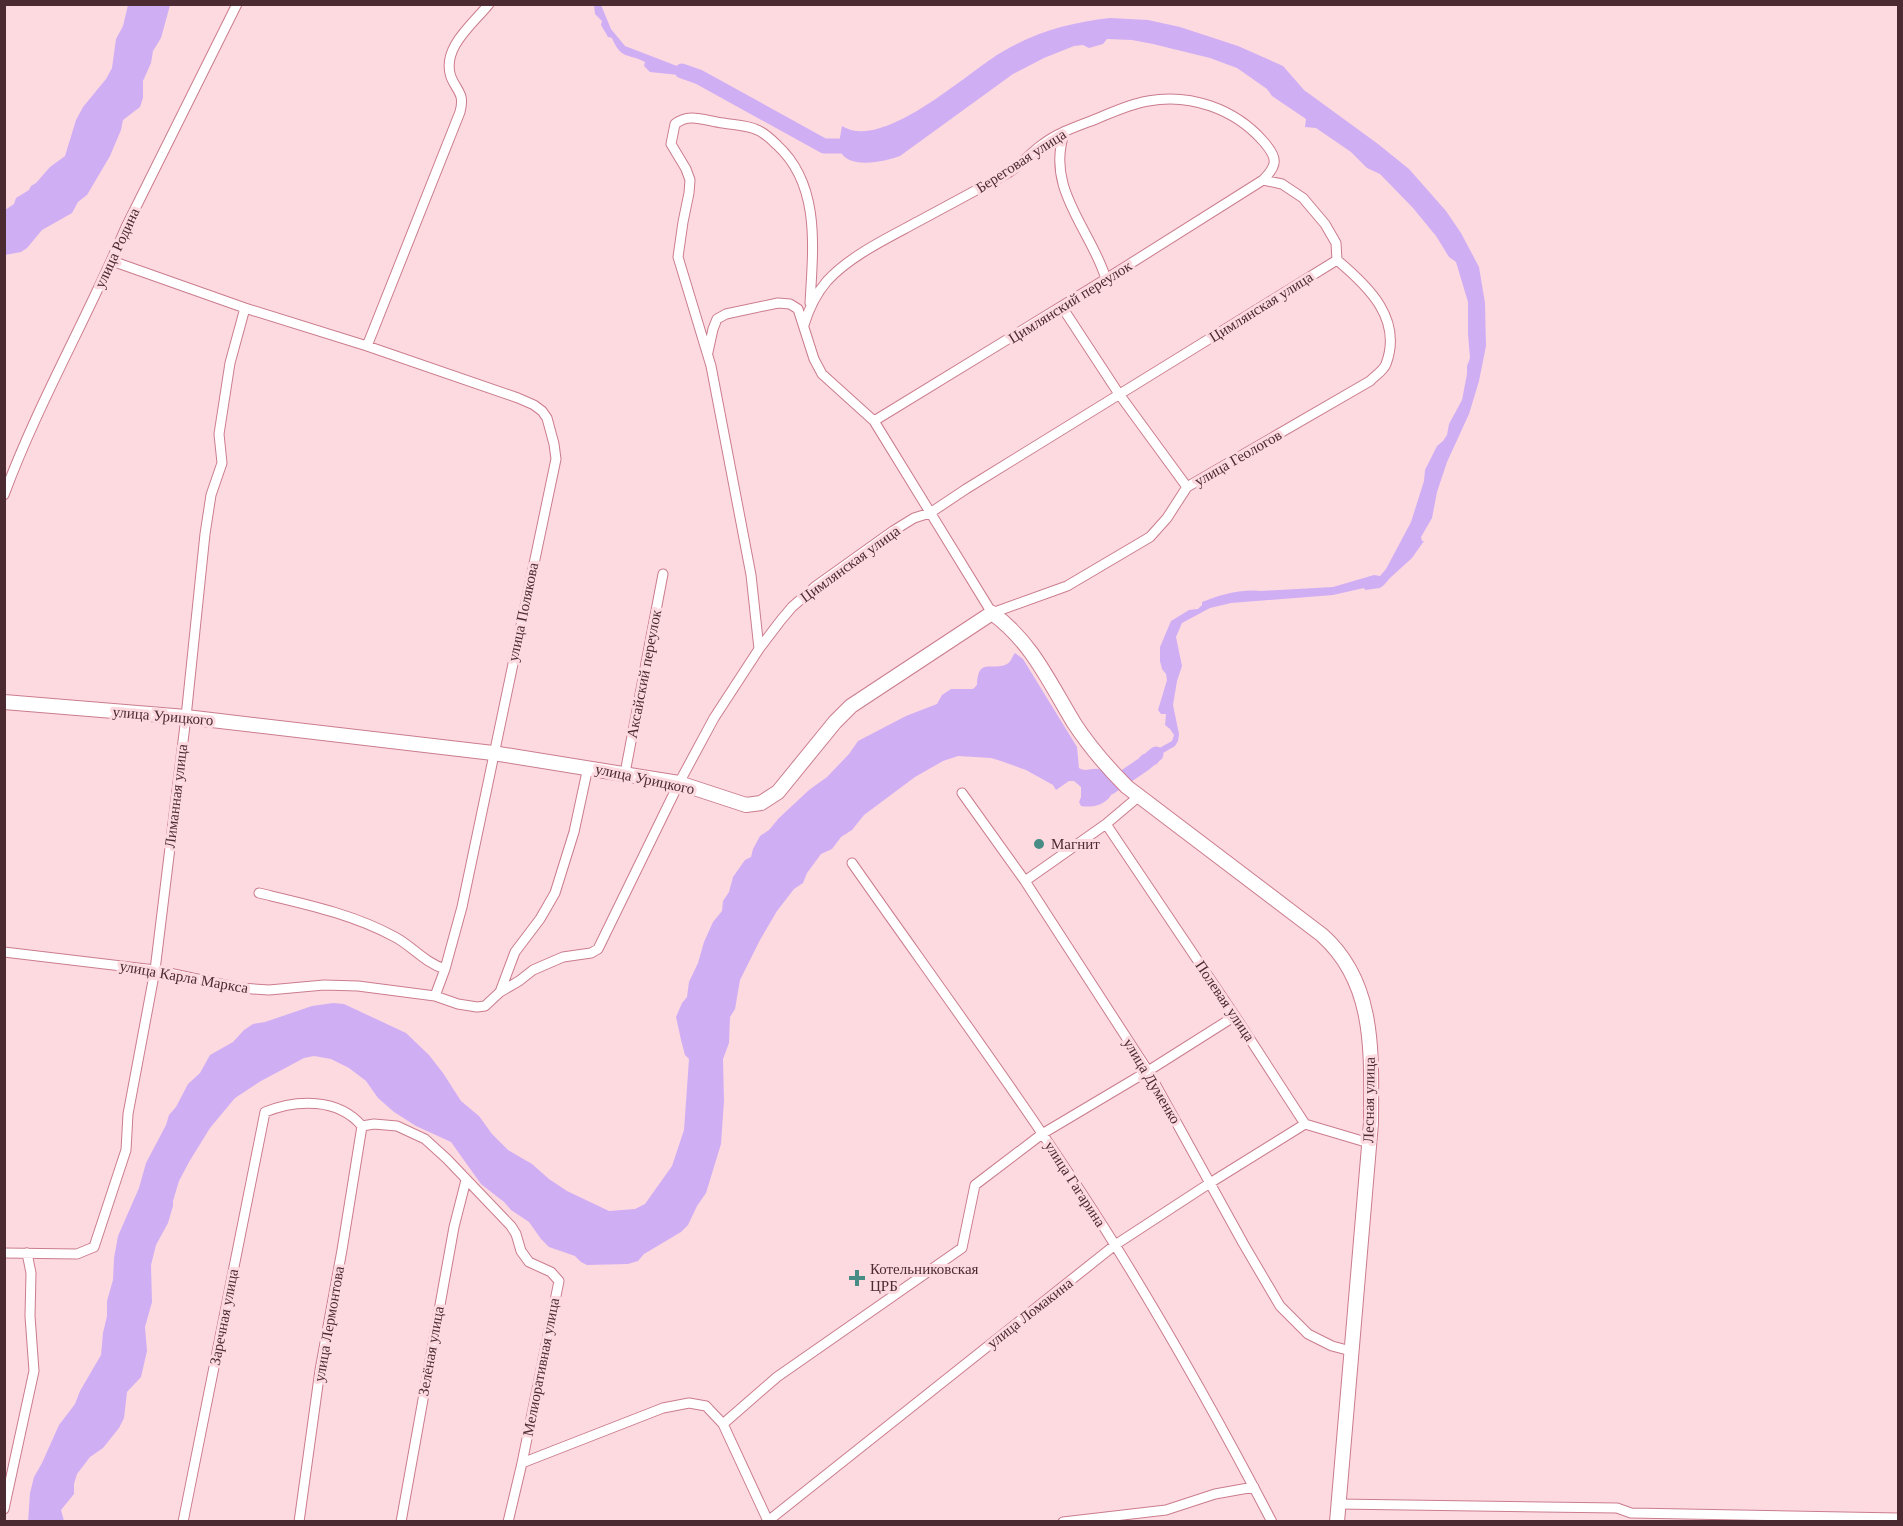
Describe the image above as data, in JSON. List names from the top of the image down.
{
  "streets": {
    "street": [
      "Береговая улица",
      "улица Родина",
      "Цимлянский переулок",
      "Цимлянская улица",
      "улица Геологов",
      "улица Полякова",
      "Аксайский переулок",
      "улица Урицкого",
      "Лиманная улица",
      "улица Карла Маркса",
      "Полевая улица",
      "улица Думенко",
      "Лесная улица",
      "улица Гагарина",
      "улица Ломакина",
      "Заречная улица",
      "улица Лермонтова",
      "Зелёная улица",
      "Мелиоративная улица"
    ]
  },
  "crossings": [
    ["Береговая улица", "Цимлянский переулок"],
    ["улица Родина", "улица Полякова"],
    ["Цимлянская улица", "улица Геологов"],
    ["Цимлянская улица", "улица Полякова"],
    ["Цимлянская улица", "улица Урицкого"],
    ["Цимлянская улица", "улица Карла Маркса"],
    ["улица Геологов", "улица Урицкого"],
    ["улица Геологов", "Лесная улица"],
    ["улица Полякова", "улица Урицкого"],
    ["улица Полякова", "Лиманная улица"],
    ["улица Полякова", "улица Карла Маркса"],
    ["Аксайский переулок", "улица Урицкого"],
    ["улица Урицкого", "Лиманная улица"],
    ["улица Урицкого", "Лесная улица"],
    ["Лиманная улица", "улица Карла Маркса"],
    ["Полевая улица", "улица Ломакина"],
    ["улица Думенко", "Лесная улица"],
    ["улица Думенко", "улица Ломакина"],
    ["улица Гагарина", "улица Ломакина"],
    ["Заречная улица", "улица Лермонтова"],
    ["Заречная улица", "Мелиоративная улица"],
    ["улица Лермонтова", "Мелиоративная улица"],
    ["Зелёная улица", "Мелиоративная улица"]
  ],
  "places": {
    "other": ["Магнит"],
    "health": ["Котельниковская ЦРБ"]
  }
}
